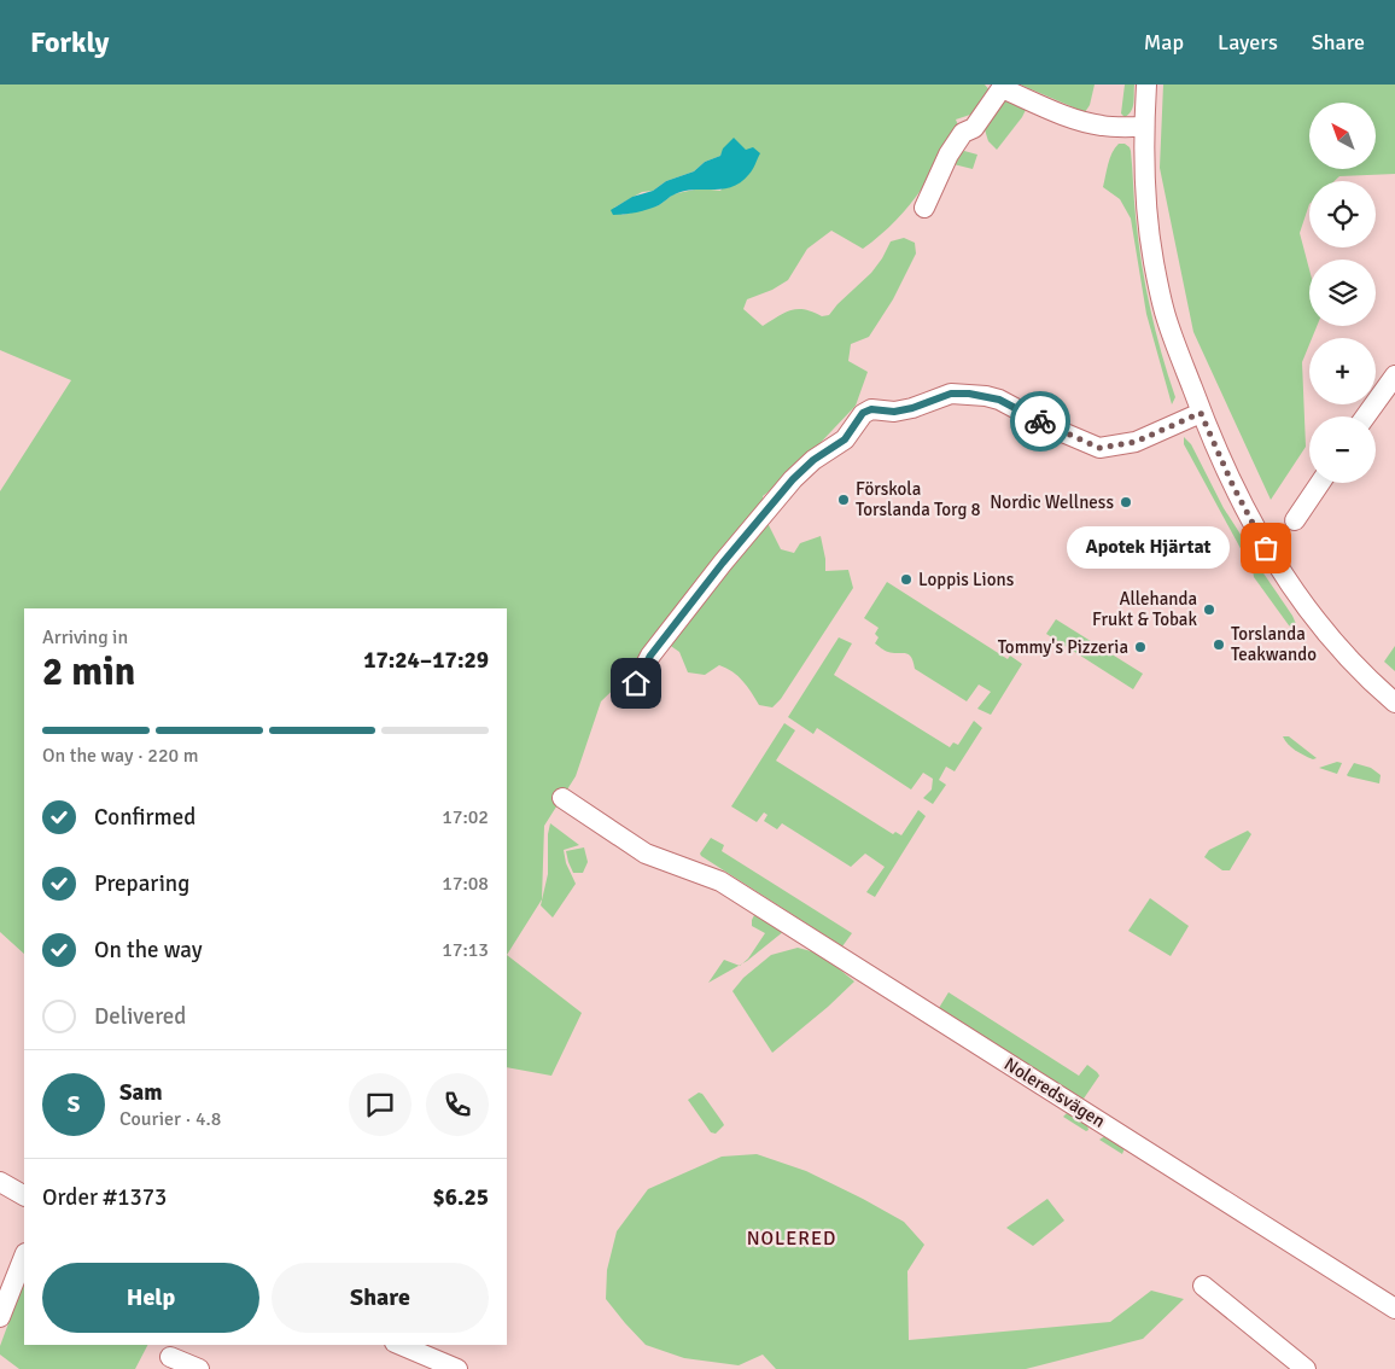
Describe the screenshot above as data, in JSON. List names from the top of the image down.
{
  "streets": {
    "street": ["Noleredsvägen"]
  },
  "districts": ["NOLERED"],
  "places": [
    "Förskola Torslanda Torg 8",
    "Nordic Wellness",
    "Apotek Hjärtat",
    "Loppis Lions",
    "Allehanda Frukt & Tobak",
    "Torslanda Teakwando",
    "Tommy's Pizzeria"
  ],
  "north": "top left",
  "page": {
    "header": "Forkly",
    "nav": ["Map", "Layers", "Share"],
    "map_buttons": ["+", "−"],
    "bubble": "Apotek Hjärtat",
    "heading": ["2 min", "Arriving in", "17:24–17:29"],
    "panel": [
      "Sam",
      "Courier · 4.8",
      "Order #1373",
      "$6.25"
    ],
    "bar": "On the way · 220 m",
    "list": [
      ["Confirmed", "17:02"],
      ["Preparing", "17:08"],
      ["On the way", "17:13"],
      "Delivered"
    ],
    "round": "S",
    "buttons": ["Help", "Share"]
  }
}
